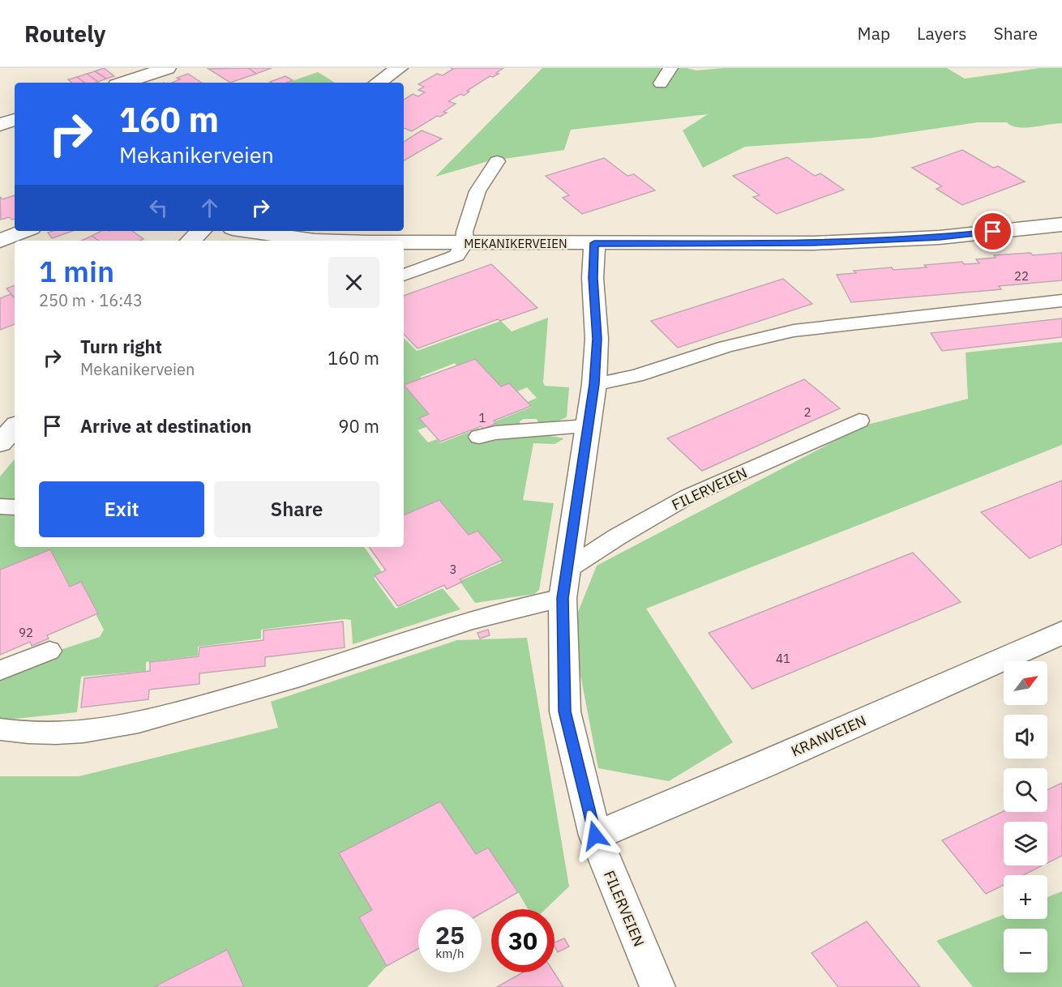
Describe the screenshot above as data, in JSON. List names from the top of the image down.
{
  "streets": {
    "street": ["MEKANIKERVEIEN", "FILERVEIEN", "KRANVEIEN"]
  },
  "crossings": [
    ["MEKANIKERVEIEN", "FILERVEIEN"],
    ["FILERVEIEN", "KRANVEIEN"]
  ],
  "house_numbers": [
    "22",
    "2",
    "1",
    "3",
    "92",
    "41"
  ],
  "north": "top right",
  "page": {
    "header": "Routely",
    "nav": ["Map", "Layers", "Share"],
    "turn": ["160 m", "Mekanikerveien"],
    "heading": ["1 min", "250 m · 16:43"],
    "list": [
      {
        "name": "Turn right",
        "note": "Mekanikerveien",
        "value": "160 m"
      },
      {
        "name": "Arrive at destination",
        "value": "90 m"
      }
    ],
    "buttons": ["Exit", "Share"],
    "map_buttons": ["+", "−"],
    "speed": "25 km/h",
    "limit": "30"
  }
}
